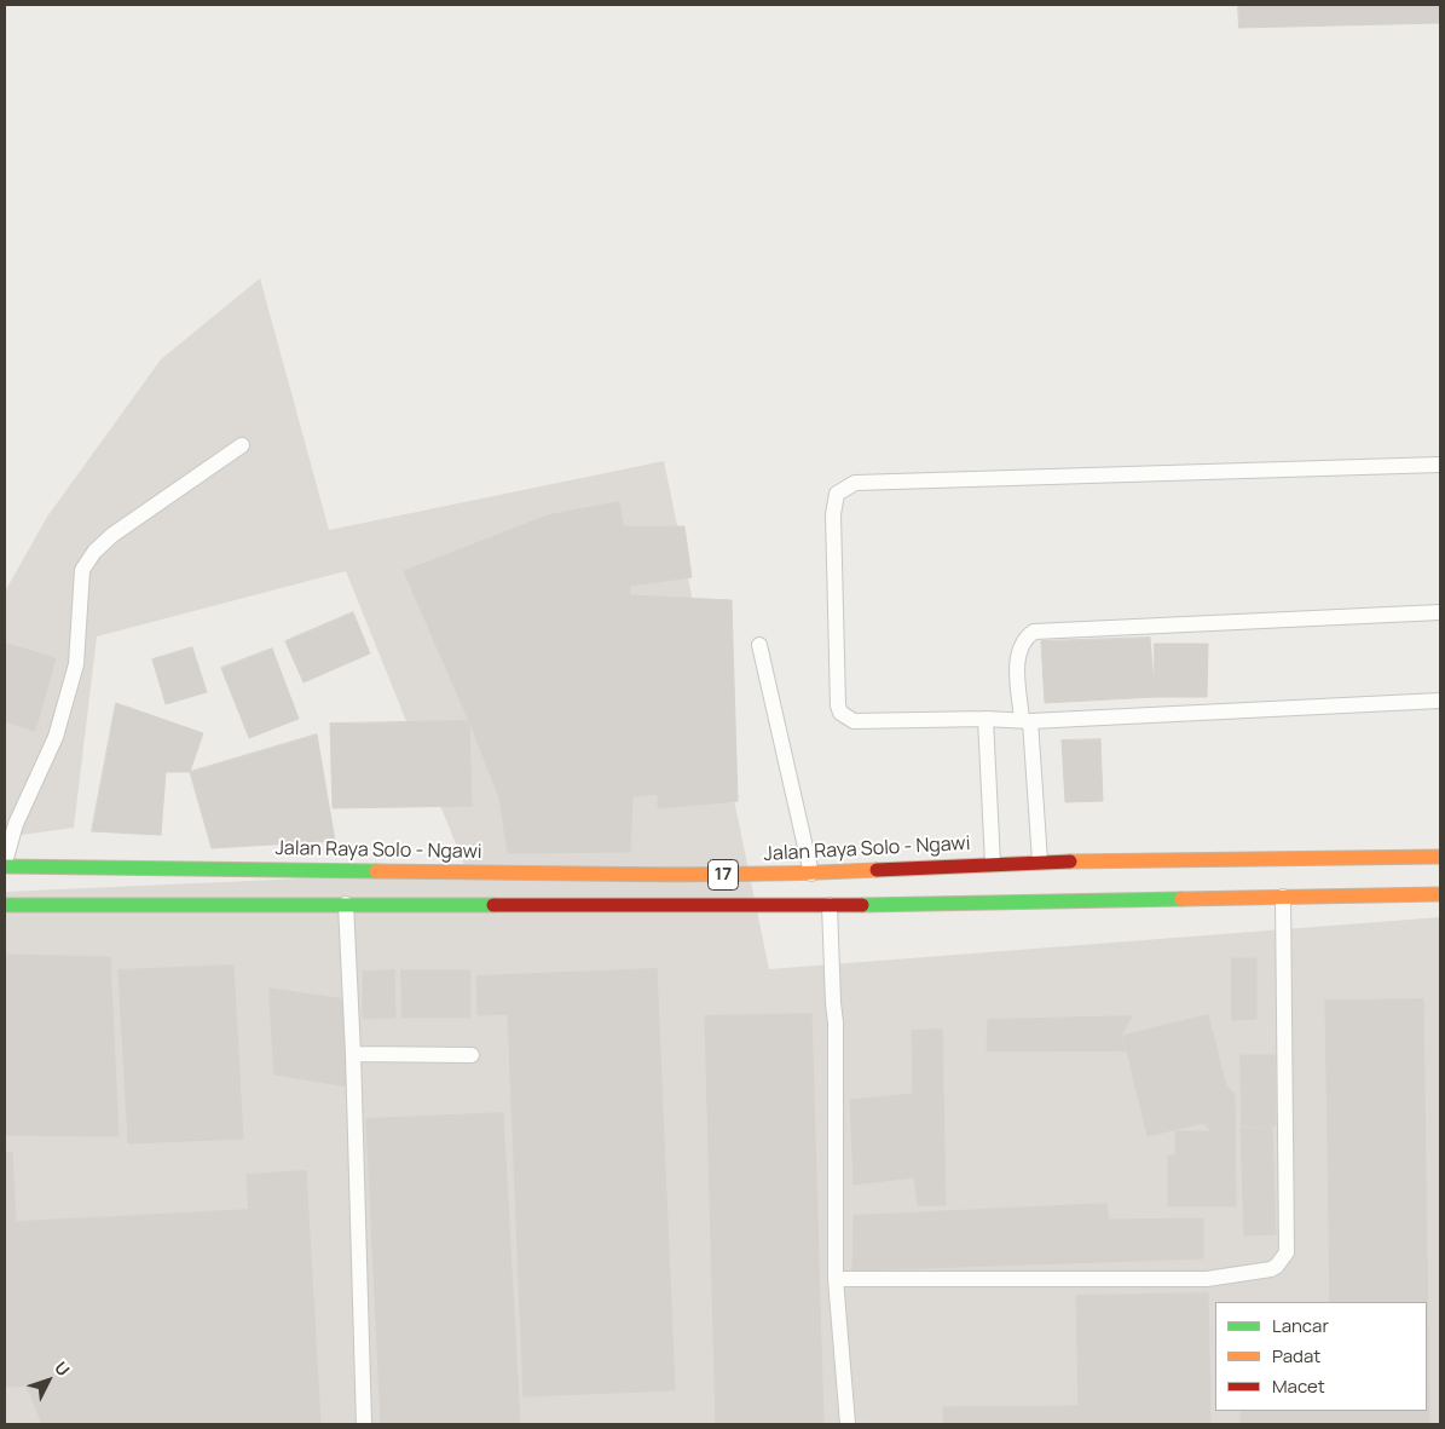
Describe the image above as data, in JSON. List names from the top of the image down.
{
  "streets": {
    "highway": ["Jalan Raya Solo - Ngawi", "17"]
  },
  "legend": ["Lancar", "Padat", "Macet"],
  "north": "top right"
}
